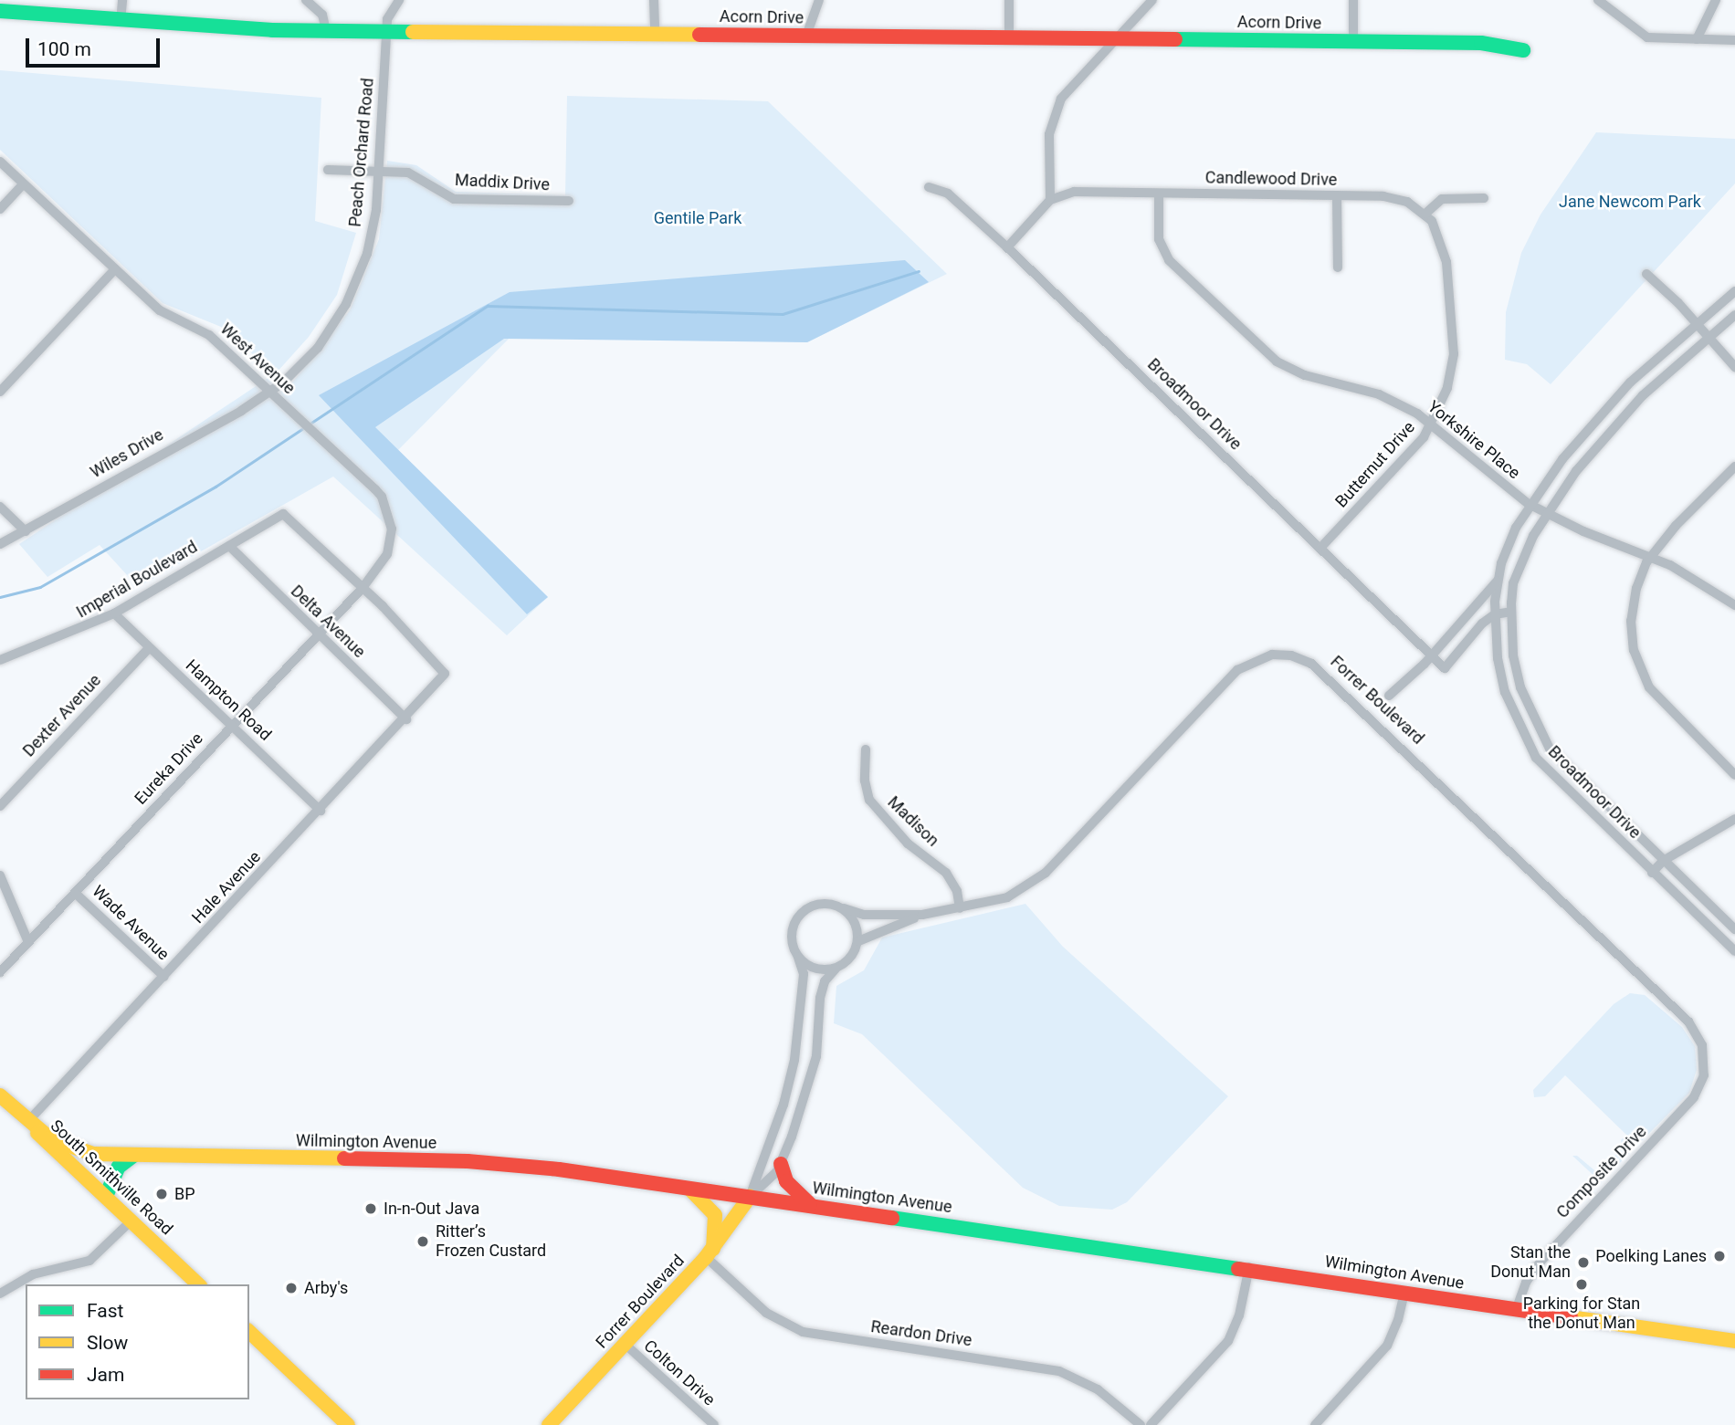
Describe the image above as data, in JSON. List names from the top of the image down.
{
  "streets": {
    "main road": [
      "Acorn Drive",
      "Forrer Boulevard",
      "Wilmington Avenue",
      "South Smithville Road"
    ],
    "street": [
      "Peach Orchard Road",
      "Candlewood Drive",
      "Maddix Drive",
      "West Avenue",
      "Broadmoor Drive",
      "Yorkshire Place",
      "Wiles Drive",
      "Butternut Drive",
      "Imperial Boulevard",
      "Delta Avenue",
      "Hampton Road",
      "Dexter Avenue",
      "Eureka Drive",
      "Madison",
      "Hale Avenue",
      "Wade Avenue",
      "Composite Drive",
      "Reardon Drive",
      "Colton Drive"
    ]
  },
  "crossings": [
    ["Acorn Drive", "Peach Orchard Road"],
    ["Peach Orchard Road", "Maddix Drive"],
    ["Peach Orchard Road", "West Avenue"],
    ["Peach Orchard Road", "Wiles Drive"],
    ["Candlewood Drive", "Yorkshire Place"],
    ["Candlewood Drive", "Butternut Drive"],
    ["West Avenue", "Wiles Drive"],
    ["West Avenue", "Imperial Boulevard"],
    ["West Avenue", "Eureka Drive"],
    ["West Avenue", "Hale Avenue"],
    ["Broadmoor Drive", "Yorkshire Place"],
    ["Broadmoor Drive", "Butternut Drive"],
    ["Yorkshire Place", "Butternut Drive"],
    ["Imperial Boulevard", "Delta Avenue"],
    ["Imperial Boulevard", "Hampton Road"],
    ["Imperial Boulevard", "Eureka Drive"],
    ["Imperial Boulevard", "Hale Avenue"],
    ["Delta Avenue", "Eureka Drive"],
    ["Delta Avenue", "Hale Avenue"],
    ["Hampton Road", "Dexter Avenue"],
    ["Hampton Road", "Eureka Drive"],
    ["Hampton Road", "Hale Avenue"],
    ["Forrer Boulevard", "Madison"],
    ["Forrer Boulevard", "Wilmington Avenue"],
    ["Forrer Boulevard", "Composite Drive"],
    ["Forrer Boulevard", "Reardon Drive"],
    ["Forrer Boulevard", "Colton Drive"],
    ["Eureka Drive", "Hale Avenue"],
    ["Eureka Drive", "Wade Avenue"],
    ["Hale Avenue", "Wade Avenue"],
    ["Hale Avenue", "Wilmington Avenue"],
    ["Hale Avenue", "South Smithville Road"],
    ["Wilmington Avenue", "Composite Drive"],
    ["Wilmington Avenue", "South Smithville Road"]
  ],
  "parks": ["Jane Newcom Park", "Gentile Park"],
  "places": [
    "BP",
    "In-n-Out Java",
    "Ritter’s Frozen Custard",
    "Poelking Lanes",
    "Stan the Donut Man",
    "Parking for Stan the Donut Man",
    "Arby's"
  ],
  "legend": ["Fast", "Slow", "Jam"],
  "scale_bar": "100 m"
}
